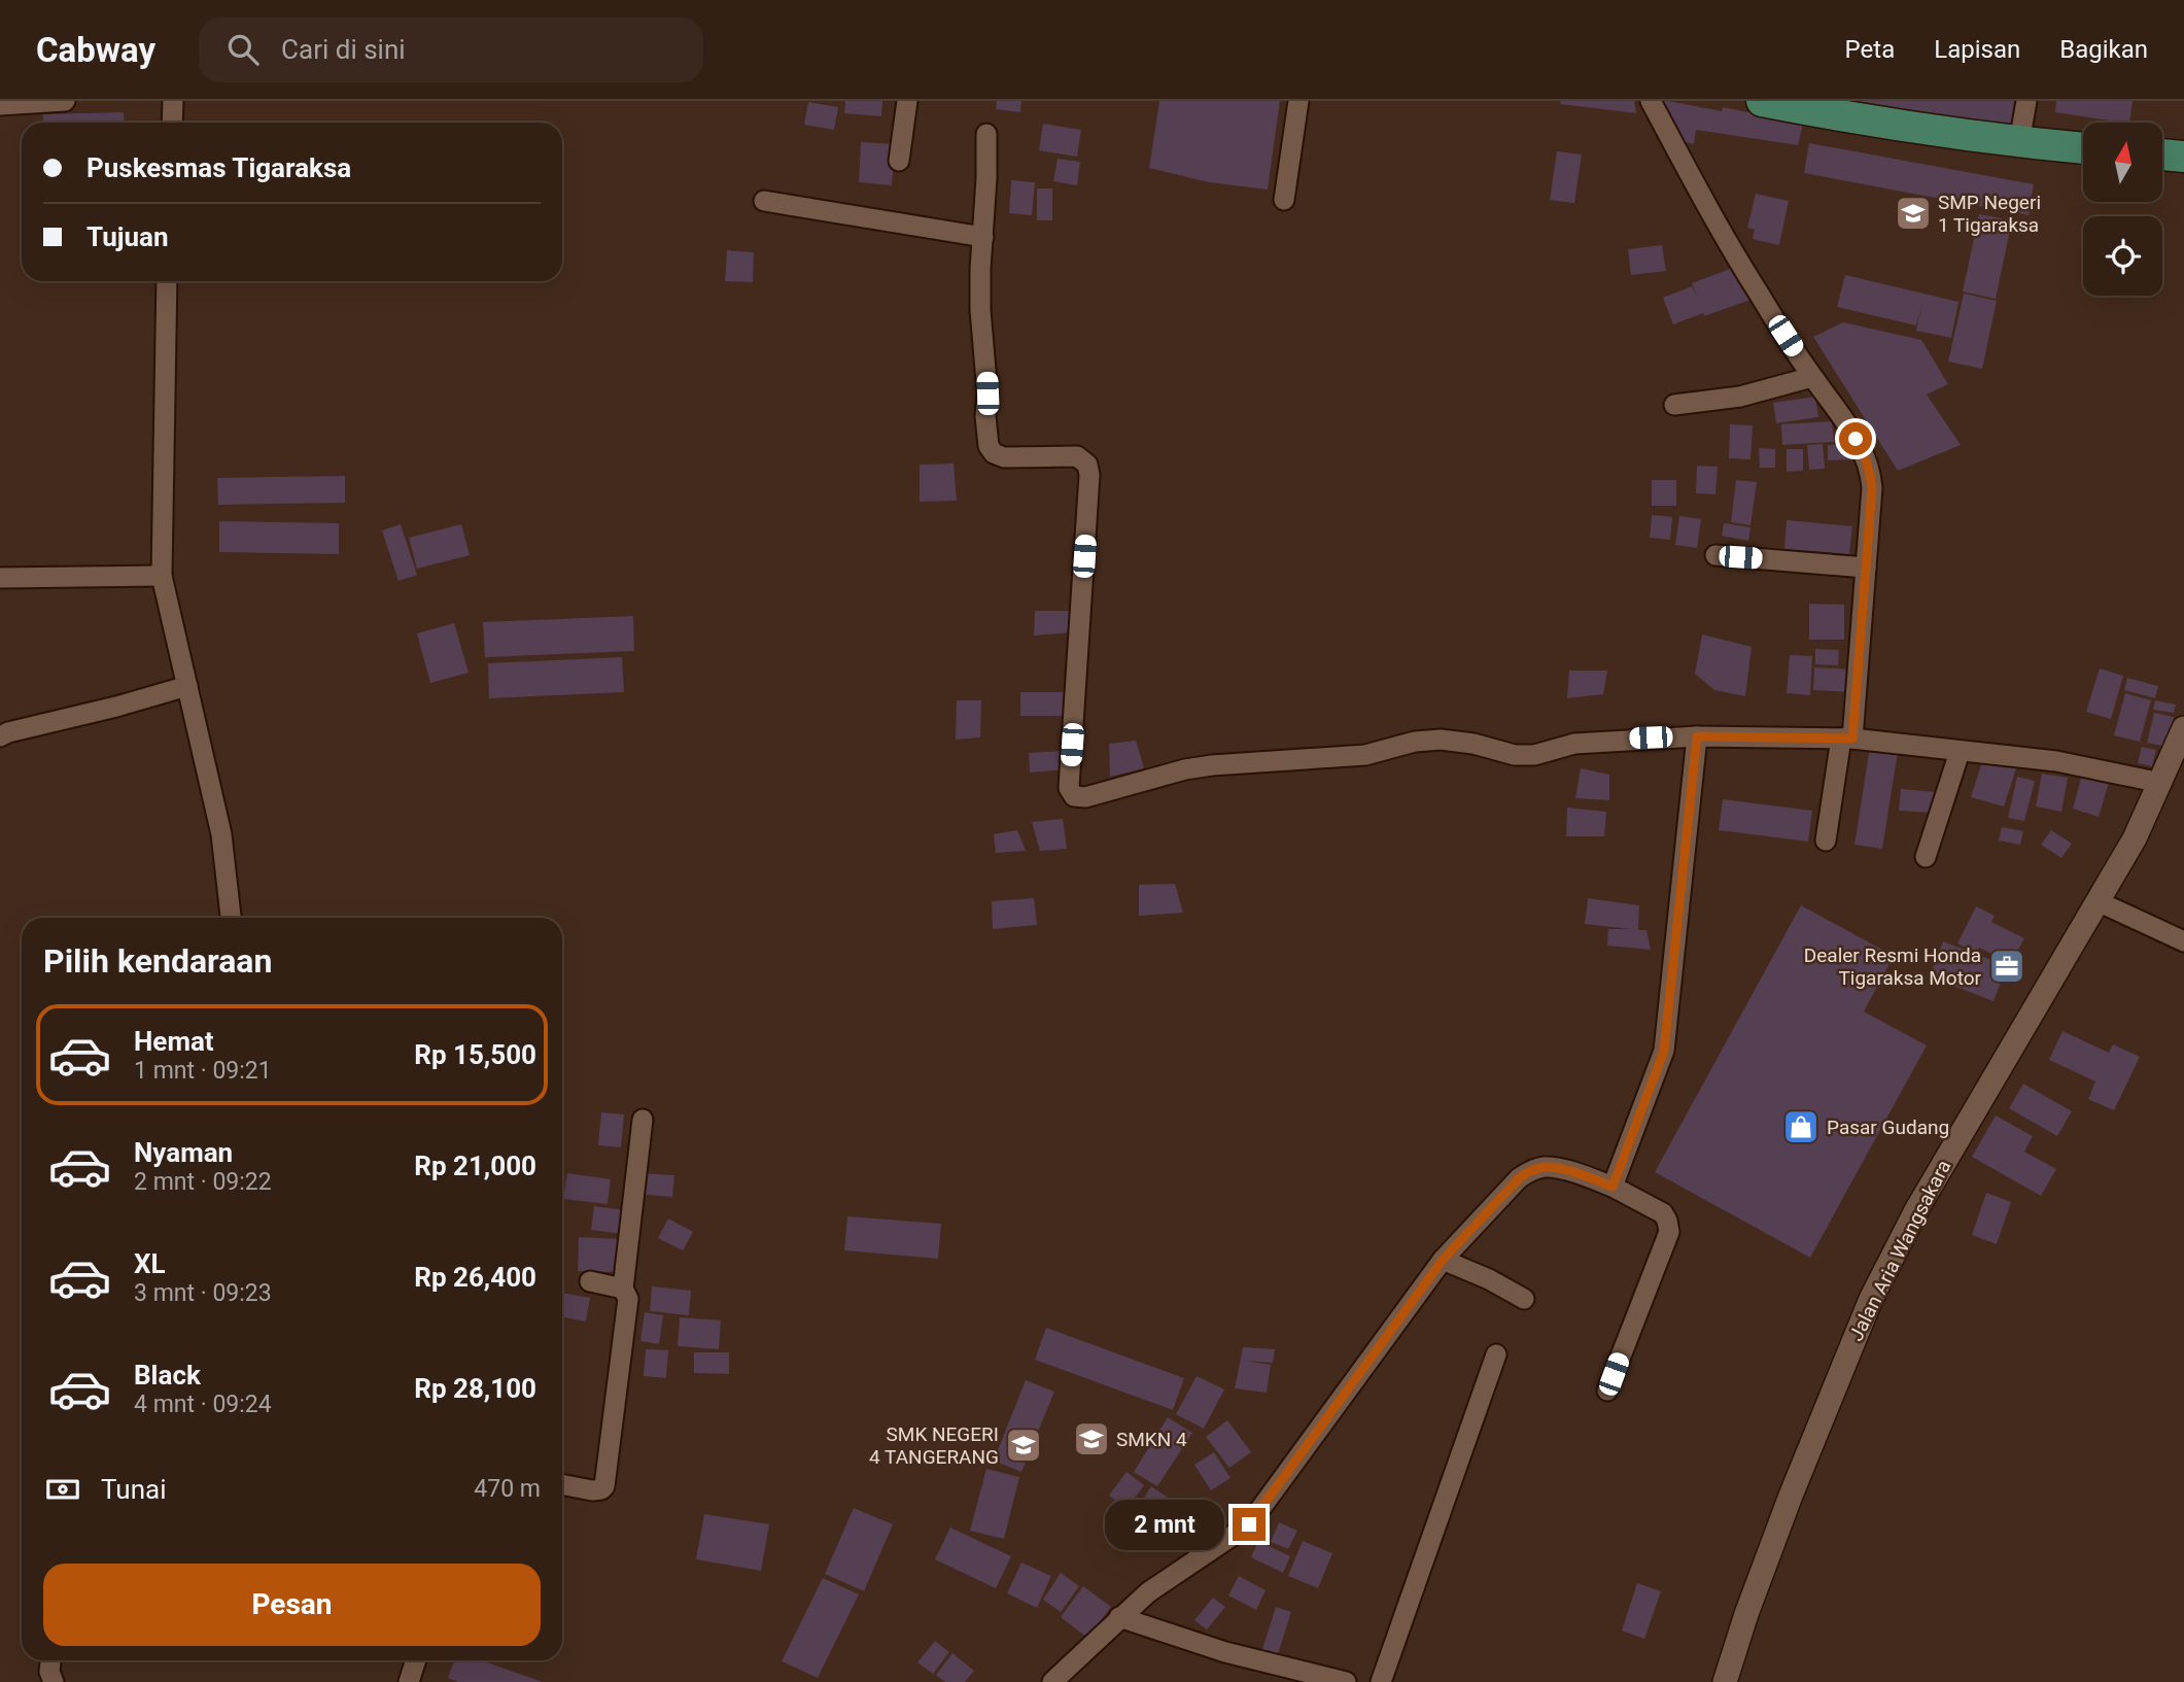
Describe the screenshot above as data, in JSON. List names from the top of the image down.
{
  "streets": {
    "street": ["Jalan Aria Wangsakara"]
  },
  "places": {
    "school or university": ["SMP Negeri 1 Tigaraksa", "SMKN 4", "SMK NEGERI 4 TANGERANG"],
    "office": ["Dealer Resmi Honda Tigaraksa Motor"],
    "shop": ["Pasar Gudang"]
  },
  "north": "top",
  "page": {
    "header": "Cabway",
    "search": "Cari di sini",
    "nav": ["Peta", "Lapisan", "Bagikan"],
    "banner": ["Puskesmas Tigaraksa", "Tujuan"],
    "heading": "Pilih kendaraan",
    "list": [
      {
        "name": "Hemat",
        "note": "1 mnt · 09:21",
        "value": "Rp 15,500"
      },
      {
        "name": "Nyaman",
        "note": "2 mnt · 09:22",
        "value": "Rp 21,000"
      },
      {
        "name": "XL",
        "note": "3 mnt · 09:23",
        "value": "Rp 26,400"
      },
      {
        "name": "Black",
        "note": "4 mnt · 09:24",
        "value": "Rp 28,100"
      }
    ],
    "pay": ["Tunai", "470 m"],
    "bubble": "2 mnt",
    "buttons": "Pesan"
  }
}
